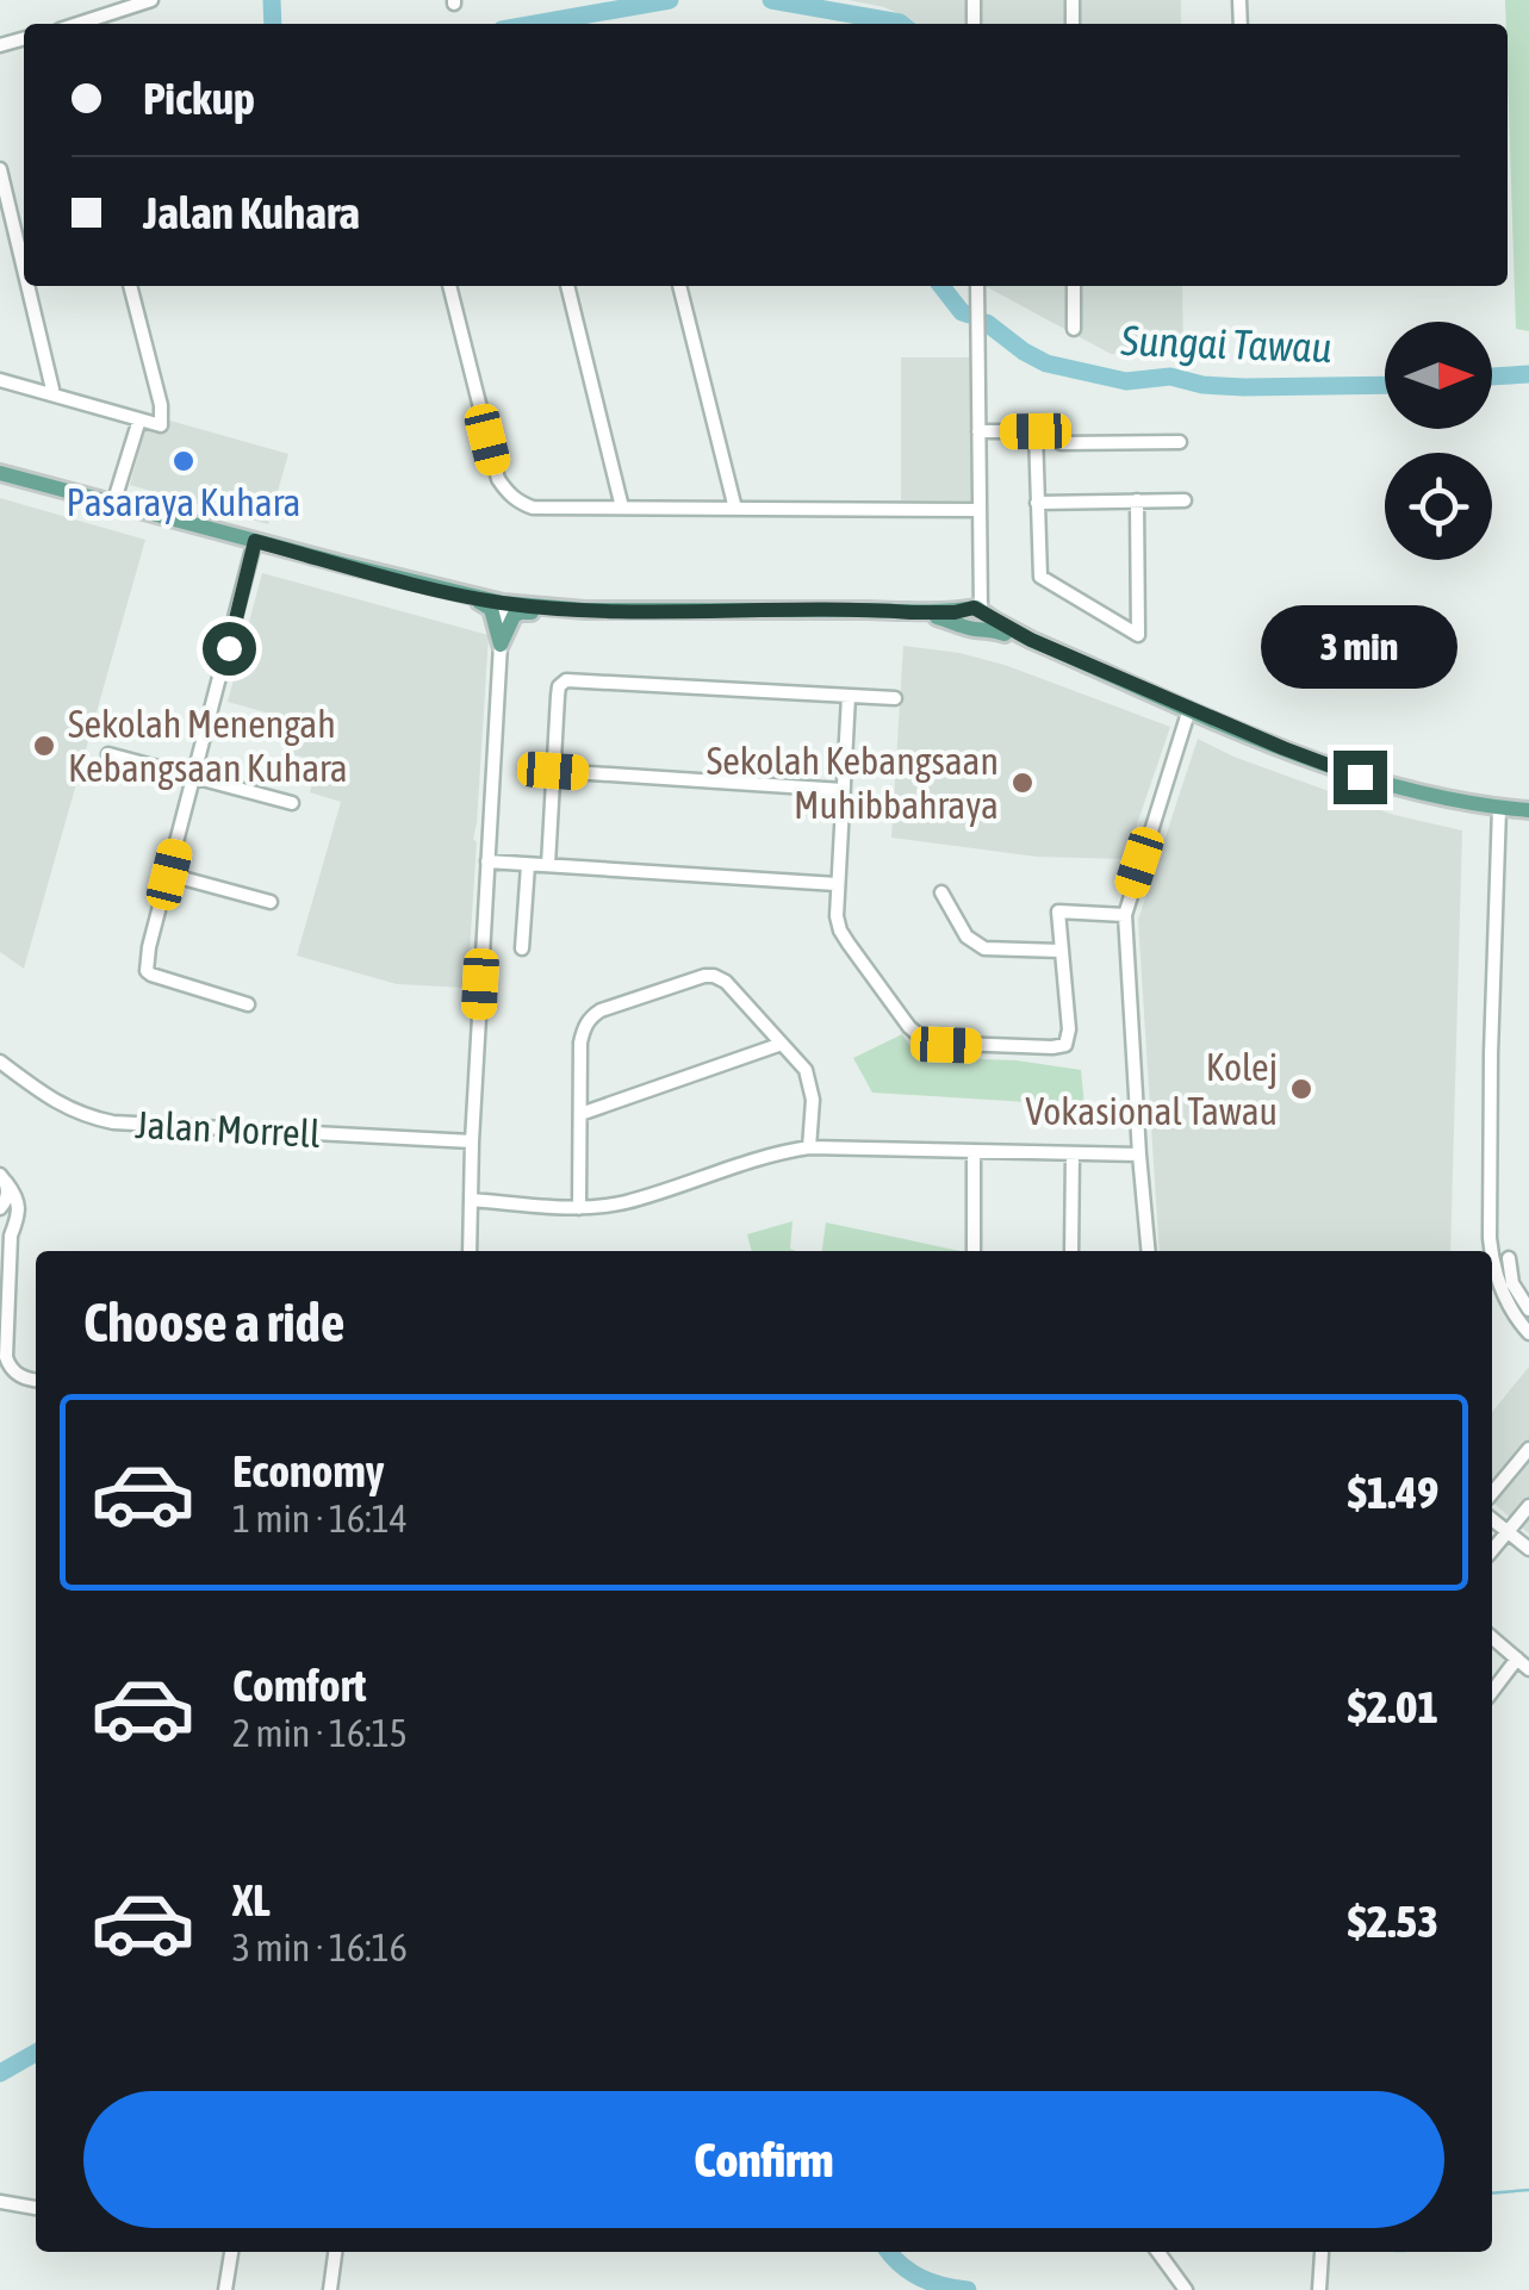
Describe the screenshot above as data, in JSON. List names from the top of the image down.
{
  "streets": {
    "street": ["Jalan Morrell"]
  },
  "water": ["Sungai Tawau"],
  "places": [
    "Pasaraya Kuhara",
    "Sekolah Menengah Kebangsaan Kuhara",
    "Sekolah Kebangsaan Muhibbahraya",
    "Kolej Vokasional Tawau"
  ],
  "north": "right",
  "page": {
    "banner": ["Pickup", "Jalan Kuhara"],
    "bubble": "3 min",
    "heading": "Choose a ride",
    "list": [
      {
        "name": "Economy",
        "note": "1 min · 16:14",
        "value": "$1.49"
      },
      {
        "name": "Comfort",
        "note": "2 min · 16:15",
        "value": "$2.01"
      },
      {
        "name": "XL",
        "note": "3 min · 16:16",
        "value": "$2.53"
      }
    ],
    "buttons": "Confirm"
  }
}
